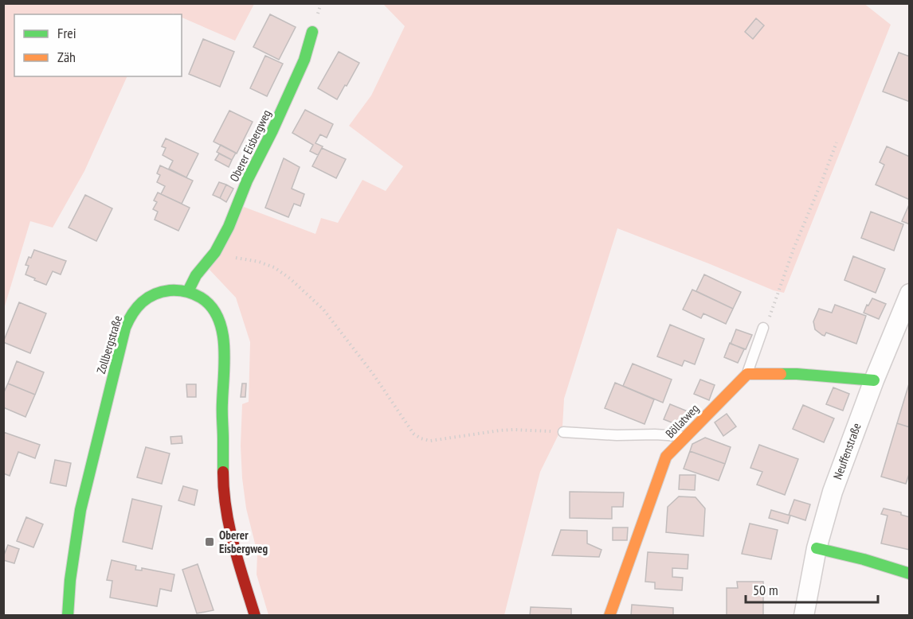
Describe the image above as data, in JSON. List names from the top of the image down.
{
  "streets": {
    "street": [
      "Oberer Eisbergweg",
      "Zollbergstraße",
      "Böllatweg",
      "Neuffenstraße"
    ]
  },
  "crossings": [
    ["Oberer Eisbergweg", "Zollbergstraße"]
  ],
  "places": {
    "transit": ["Oberer Eisbergweg"]
  },
  "legend": ["Frei", "Zäh"],
  "scale_bar": "50 m"
}
